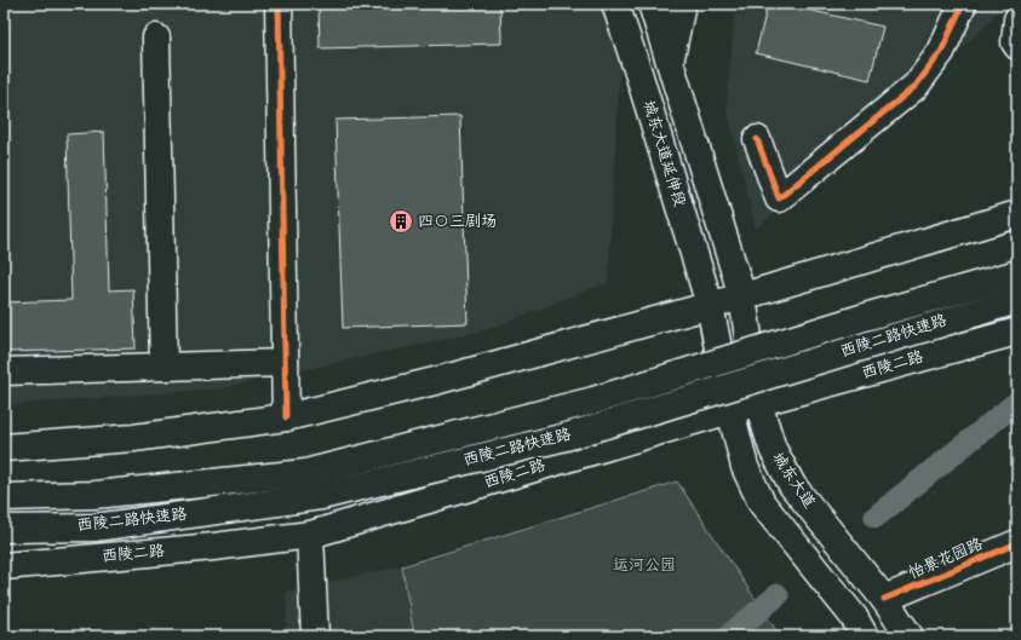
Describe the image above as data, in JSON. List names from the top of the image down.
{
  "streets": {
    "main road": [
      "城东大道延伸段",
      "西陵二路快速路",
      "西陵二路",
      "城东大道",
      "怡景花园路"
    ]
  },
  "crossings": [
    ["西陵二路", "城东大道"],
    ["城东大道", "怡景花园路"]
  ],
  "parks": ["运河公园"],
  "places": {
    "building": ["四〇三剧场"]
  }
}
